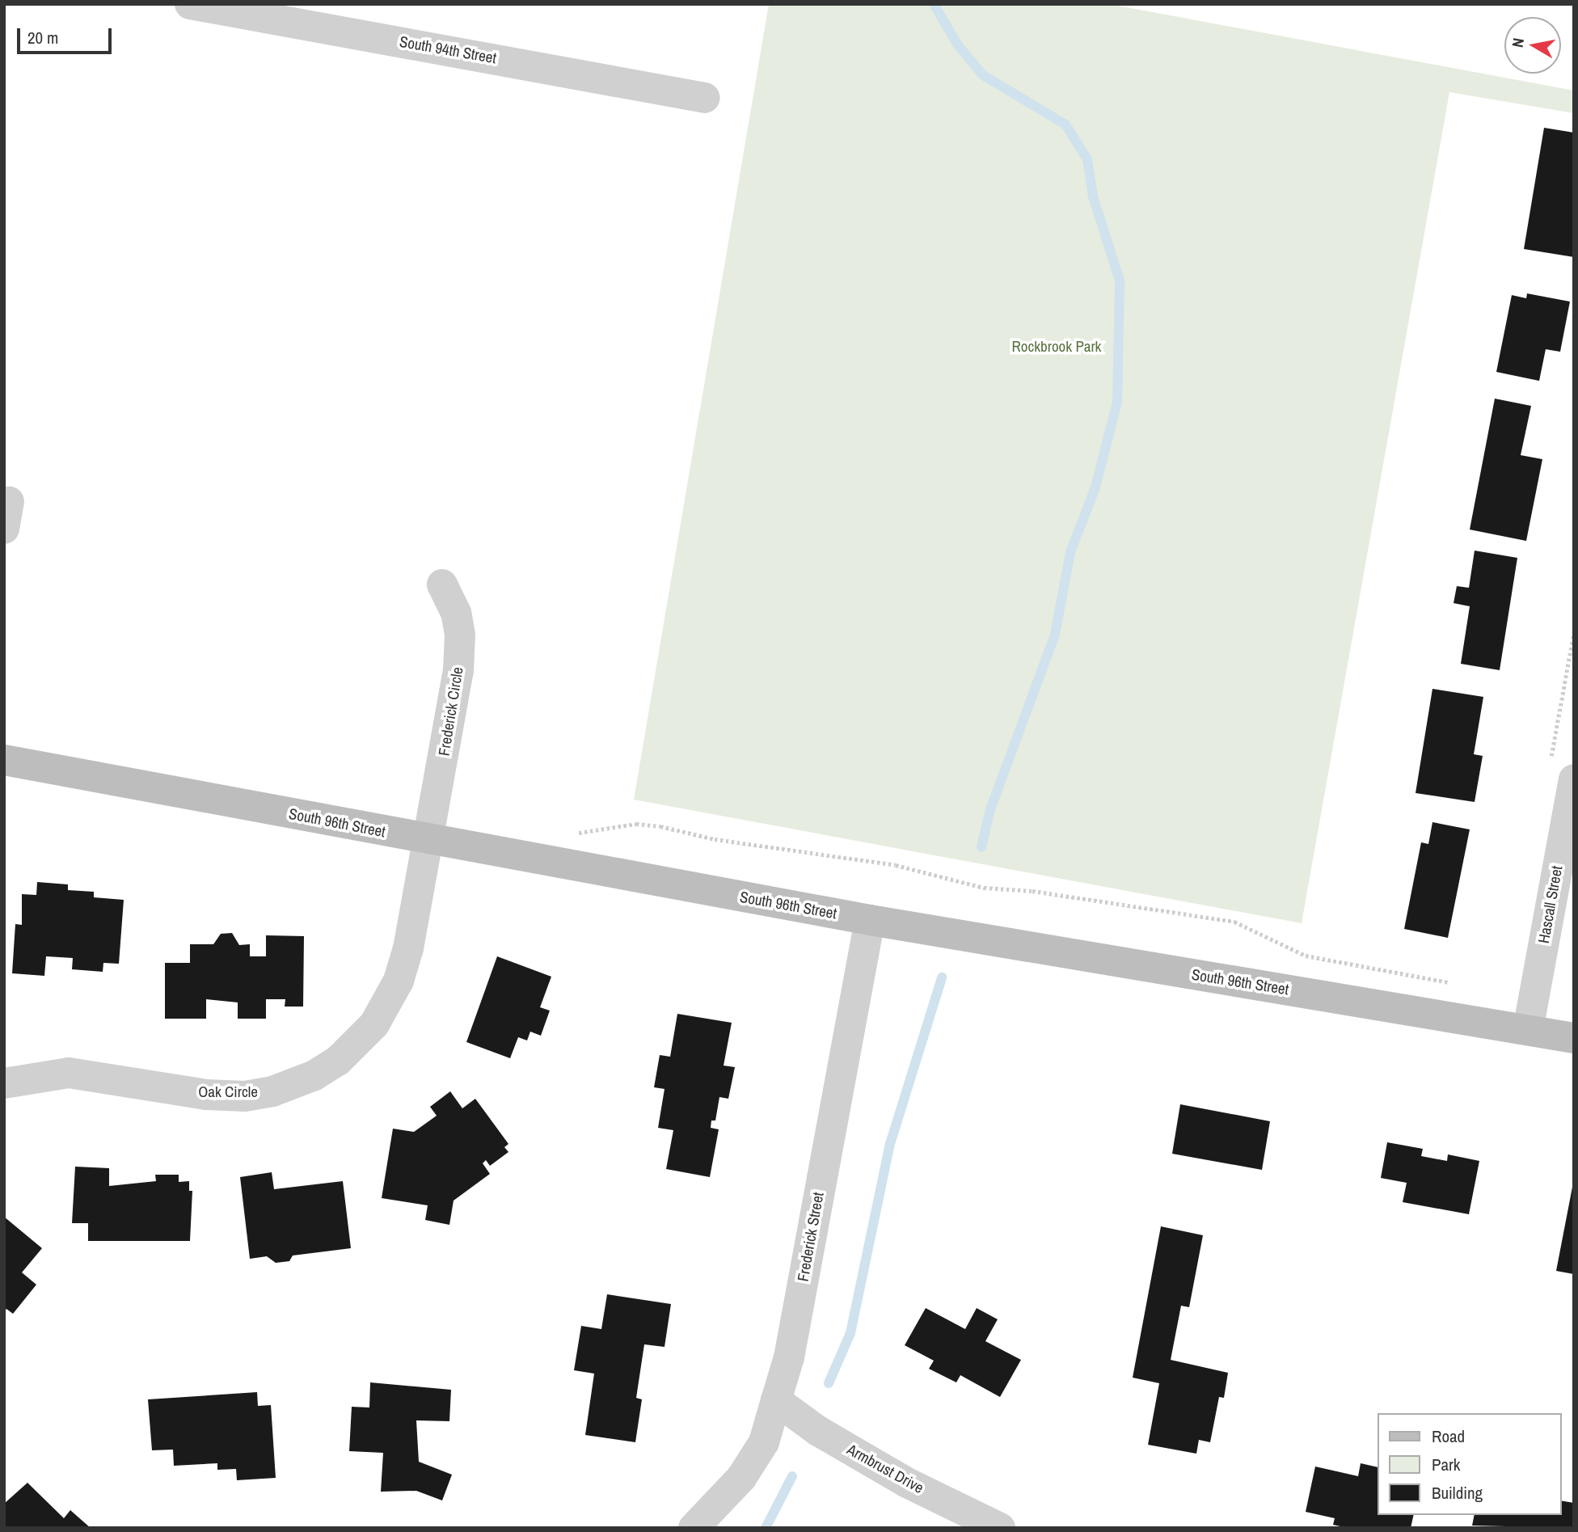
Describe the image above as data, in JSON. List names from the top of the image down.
{
  "streets": {
    "street": [
      "South 94th Street",
      "Frederick Circle",
      "South 96th Street",
      "Hascall Street",
      "Oak Circle",
      "Frederick Street",
      "Armbrust Drive"
    ]
  },
  "crossings": [
    ["Frederick Circle", "South 96th Street"],
    ["Frederick Circle", "Oak Circle"],
    ["South 96th Street", "Hascall Street"],
    ["South 96th Street", "Oak Circle"],
    ["South 96th Street", "Frederick Street"],
    ["Frederick Street", "Armbrust Drive"]
  ],
  "parks": ["Rockbrook Park"],
  "legend": ["Road", "Park", "Building"],
  "scale_bar": "20 m",
  "north": "left"
}
